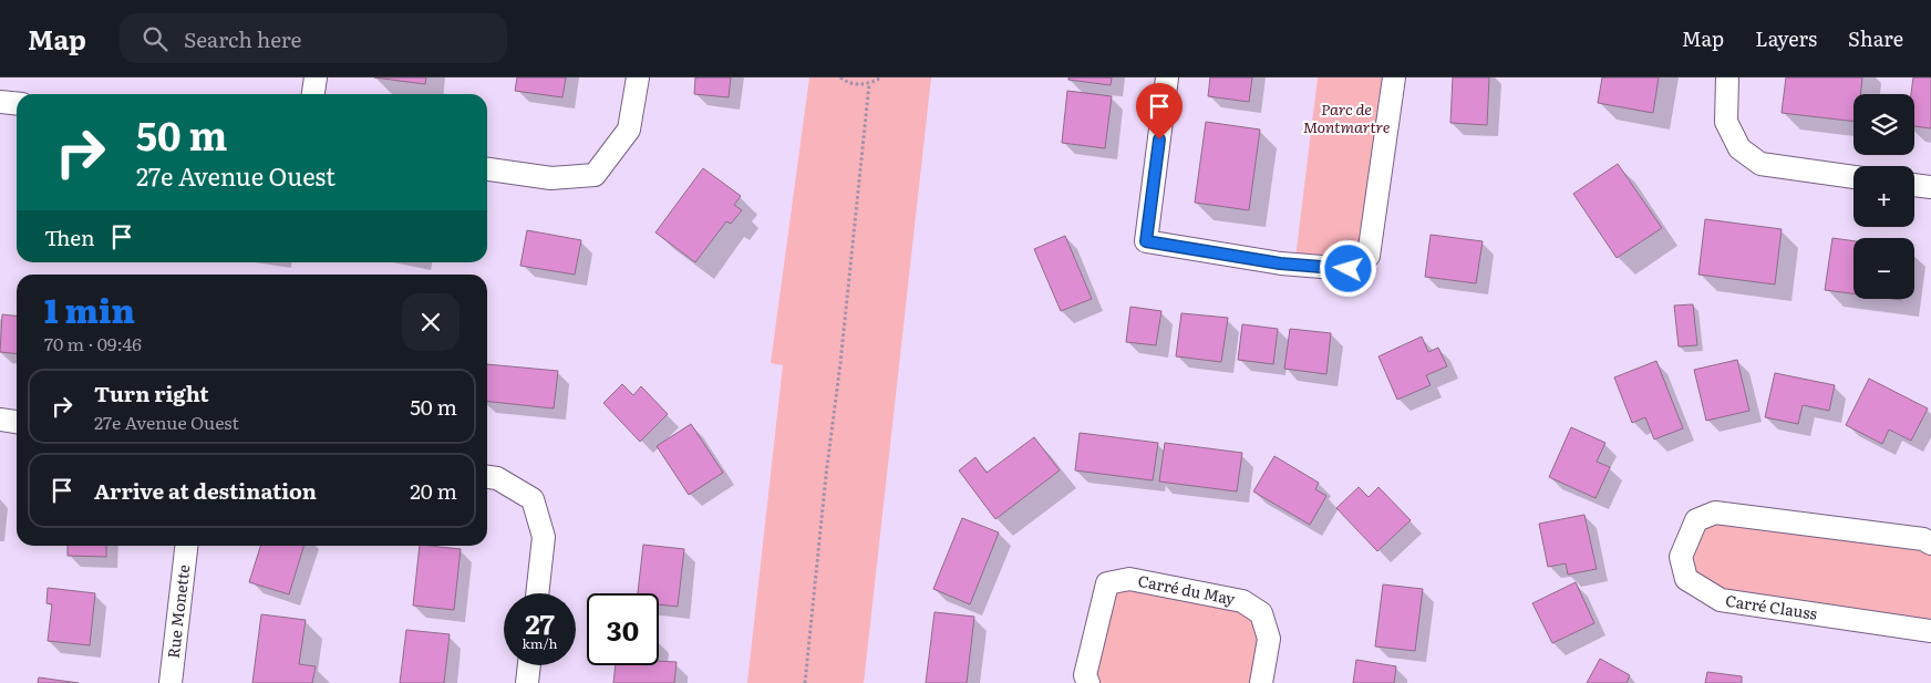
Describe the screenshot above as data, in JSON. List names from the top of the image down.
{
  "streets": {
    "street": ["Carré du May", "Carré Clauss", "Rue Monette"]
  },
  "parks": ["Parc de Montmartre"],
  "page": {
    "header": "Map",
    "search": "Search here",
    "nav": ["Map", "Layers", "Share"],
    "map_buttons": ["+", "−"],
    "turn": ["50 m", "27e Avenue Ouest"],
    "then": "Then",
    "heading": ["1 min", "70 m · 09:46"],
    "list": [
      {
        "name": "Turn right",
        "note": "27e Avenue Ouest",
        "value": "50 m"
      },
      {
        "name": "Arrive at destination",
        "value": "20 m"
      }
    ],
    "speed": "27 km/h",
    "limit": "30"
  }
}
